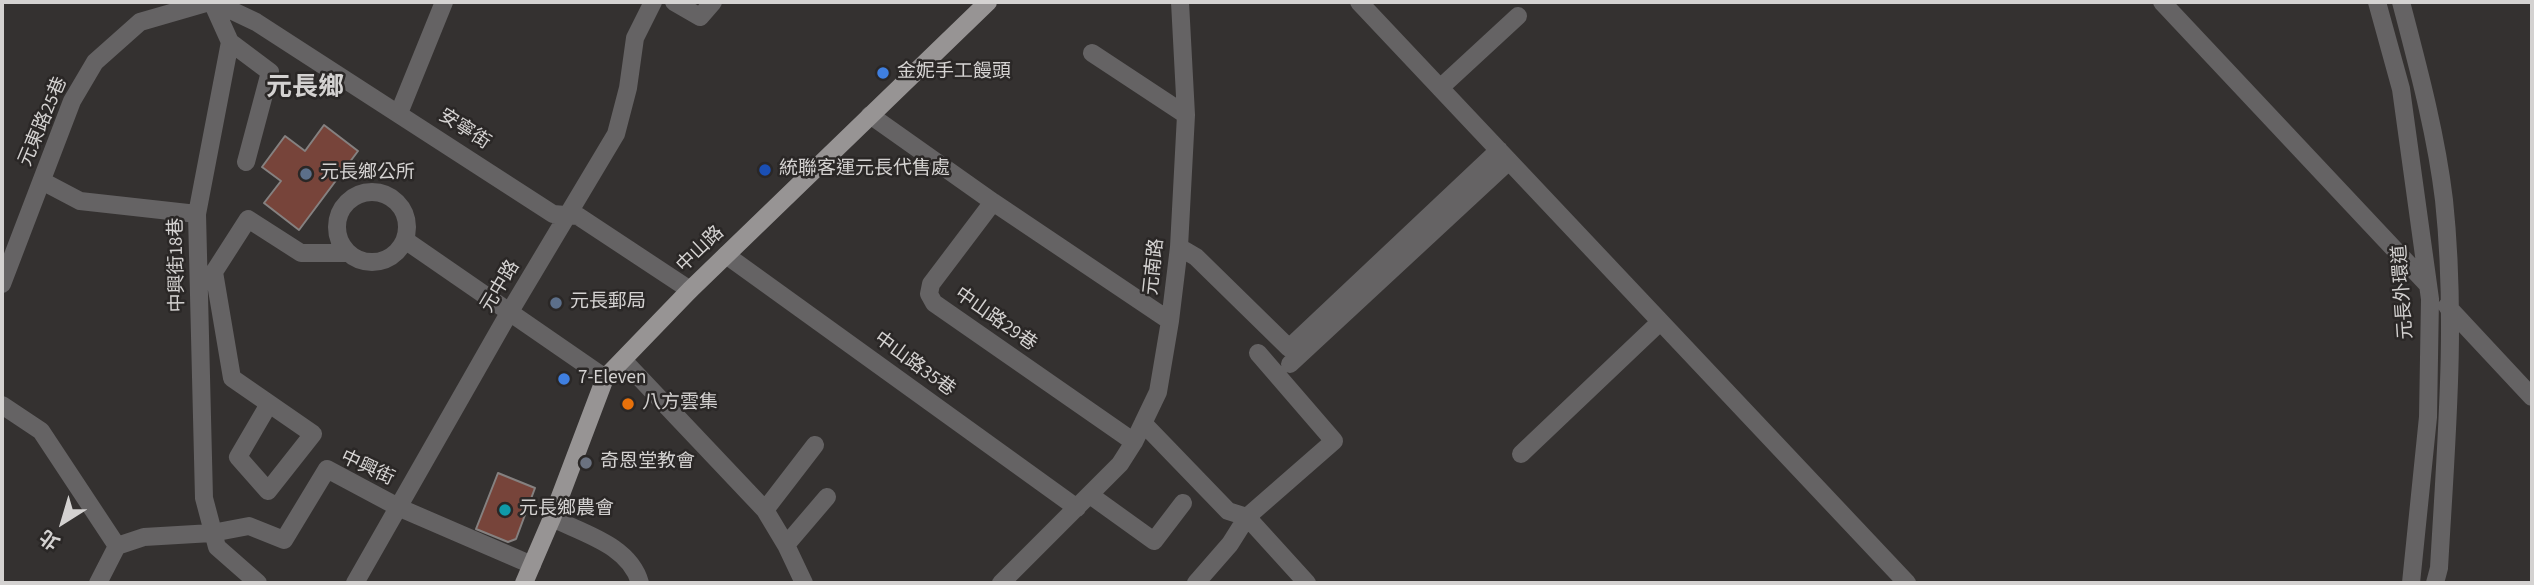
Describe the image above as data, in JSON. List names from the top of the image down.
{
  "streets": {
    "main road": ["中山路"],
    "street": [
      "元東路25巷",
      "安寧街",
      "中興街18巷",
      "元南路",
      "元中路",
      "元長外環道",
      "中山路29巷",
      "中山路35巷",
      "中興街"
    ]
  },
  "crossings": [
    ["元東路25巷", "安寧街"],
    ["安寧街", "中山路"],
    ["安寧街", "元中路"],
    ["中山路", "中山路35巷"],
    ["中山路", "中興街"],
    ["中興街18巷", "中興街"],
    ["元南路", "中山路29巷"],
    ["元南路", "中山路35巷"],
    ["元中路", "中興街"]
  ],
  "districts": ["元長鄉"],
  "places": [
    "金妮手工饅頭",
    "統聯客運元長代售處",
    "元長鄉公所",
    "元長郵局",
    "7-Eleven",
    "八方雲集",
    "奇恩堂教會",
    "元長鄉農會"
  ],
  "north": "bottom left"
}
